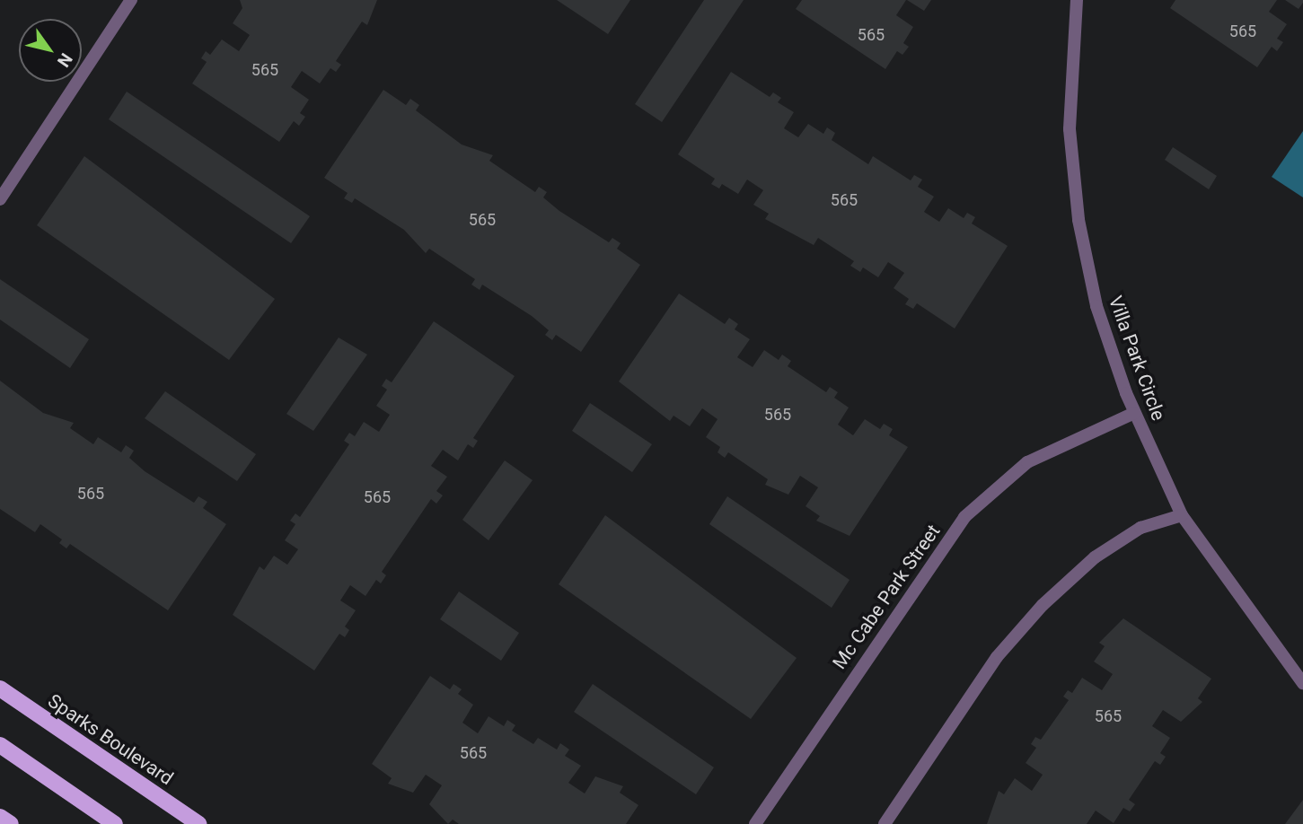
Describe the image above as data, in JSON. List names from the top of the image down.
{
  "streets": {
    "main road": ["Sparks Boulevard"],
    "lane": ["Villa Park Circle", "Mc Cabe Park Street"]
  },
  "crossings": [
    ["Villa Park Circle", "Mc Cabe Park Street"]
  ],
  "house_numbers": [
    "565",
    "565",
    "565",
    "565",
    "565",
    "565",
    "565",
    "565",
    "565",
    "565"
  ],
  "north": "bottom right"
}
